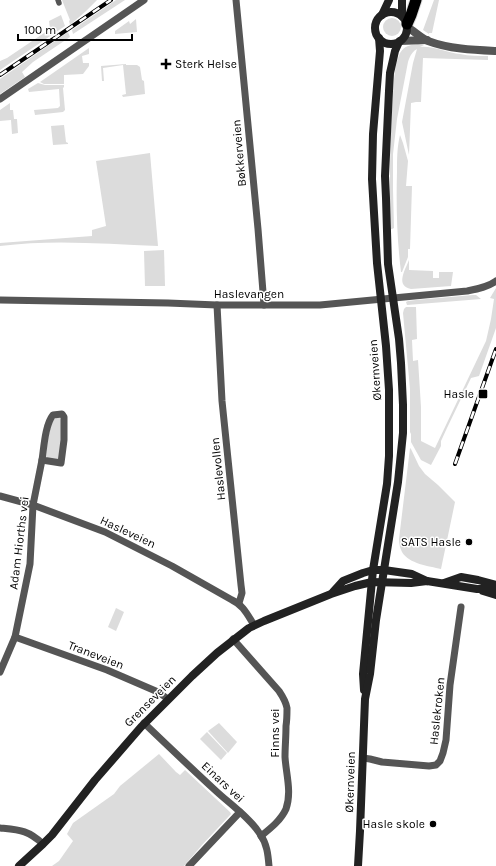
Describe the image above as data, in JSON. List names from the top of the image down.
{
  "streets": {
    "main road": ["Økernveien", "Grenseveien"],
    "street": [
      "Bøkkerveien",
      "Haslevangen",
      "Haslevollen",
      "Hasleveien",
      "Adam Hiorths vei",
      "Traneveien",
      "Haslekroken",
      "Finns vei",
      "Einars vei"
    ]
  },
  "crossings": [
    ["Bøkkerveien", "Haslevangen"],
    ["Haslevangen", "Økernveien"],
    ["Haslevangen", "Haslevollen"],
    ["Økernveien", "Grenseveien"],
    ["Økernveien", "Haslekroken"],
    ["Haslevollen", "Hasleveien"],
    ["Hasleveien", "Adam Hiorths vei"],
    ["Adam Hiorths vei", "Traneveien"],
    ["Traneveien", "Grenseveien"],
    ["Grenseveien", "Finns vei"],
    ["Grenseveien", "Einars vei"],
    ["Finns vei", "Einars vei"]
  ],
  "places": {
    "health": ["Sterk Helse"],
    "transit": ["Hasle"],
    "other": ["SATS Hasle", "Hasle skole"]
  },
  "scale_bar": "100 m"
}
